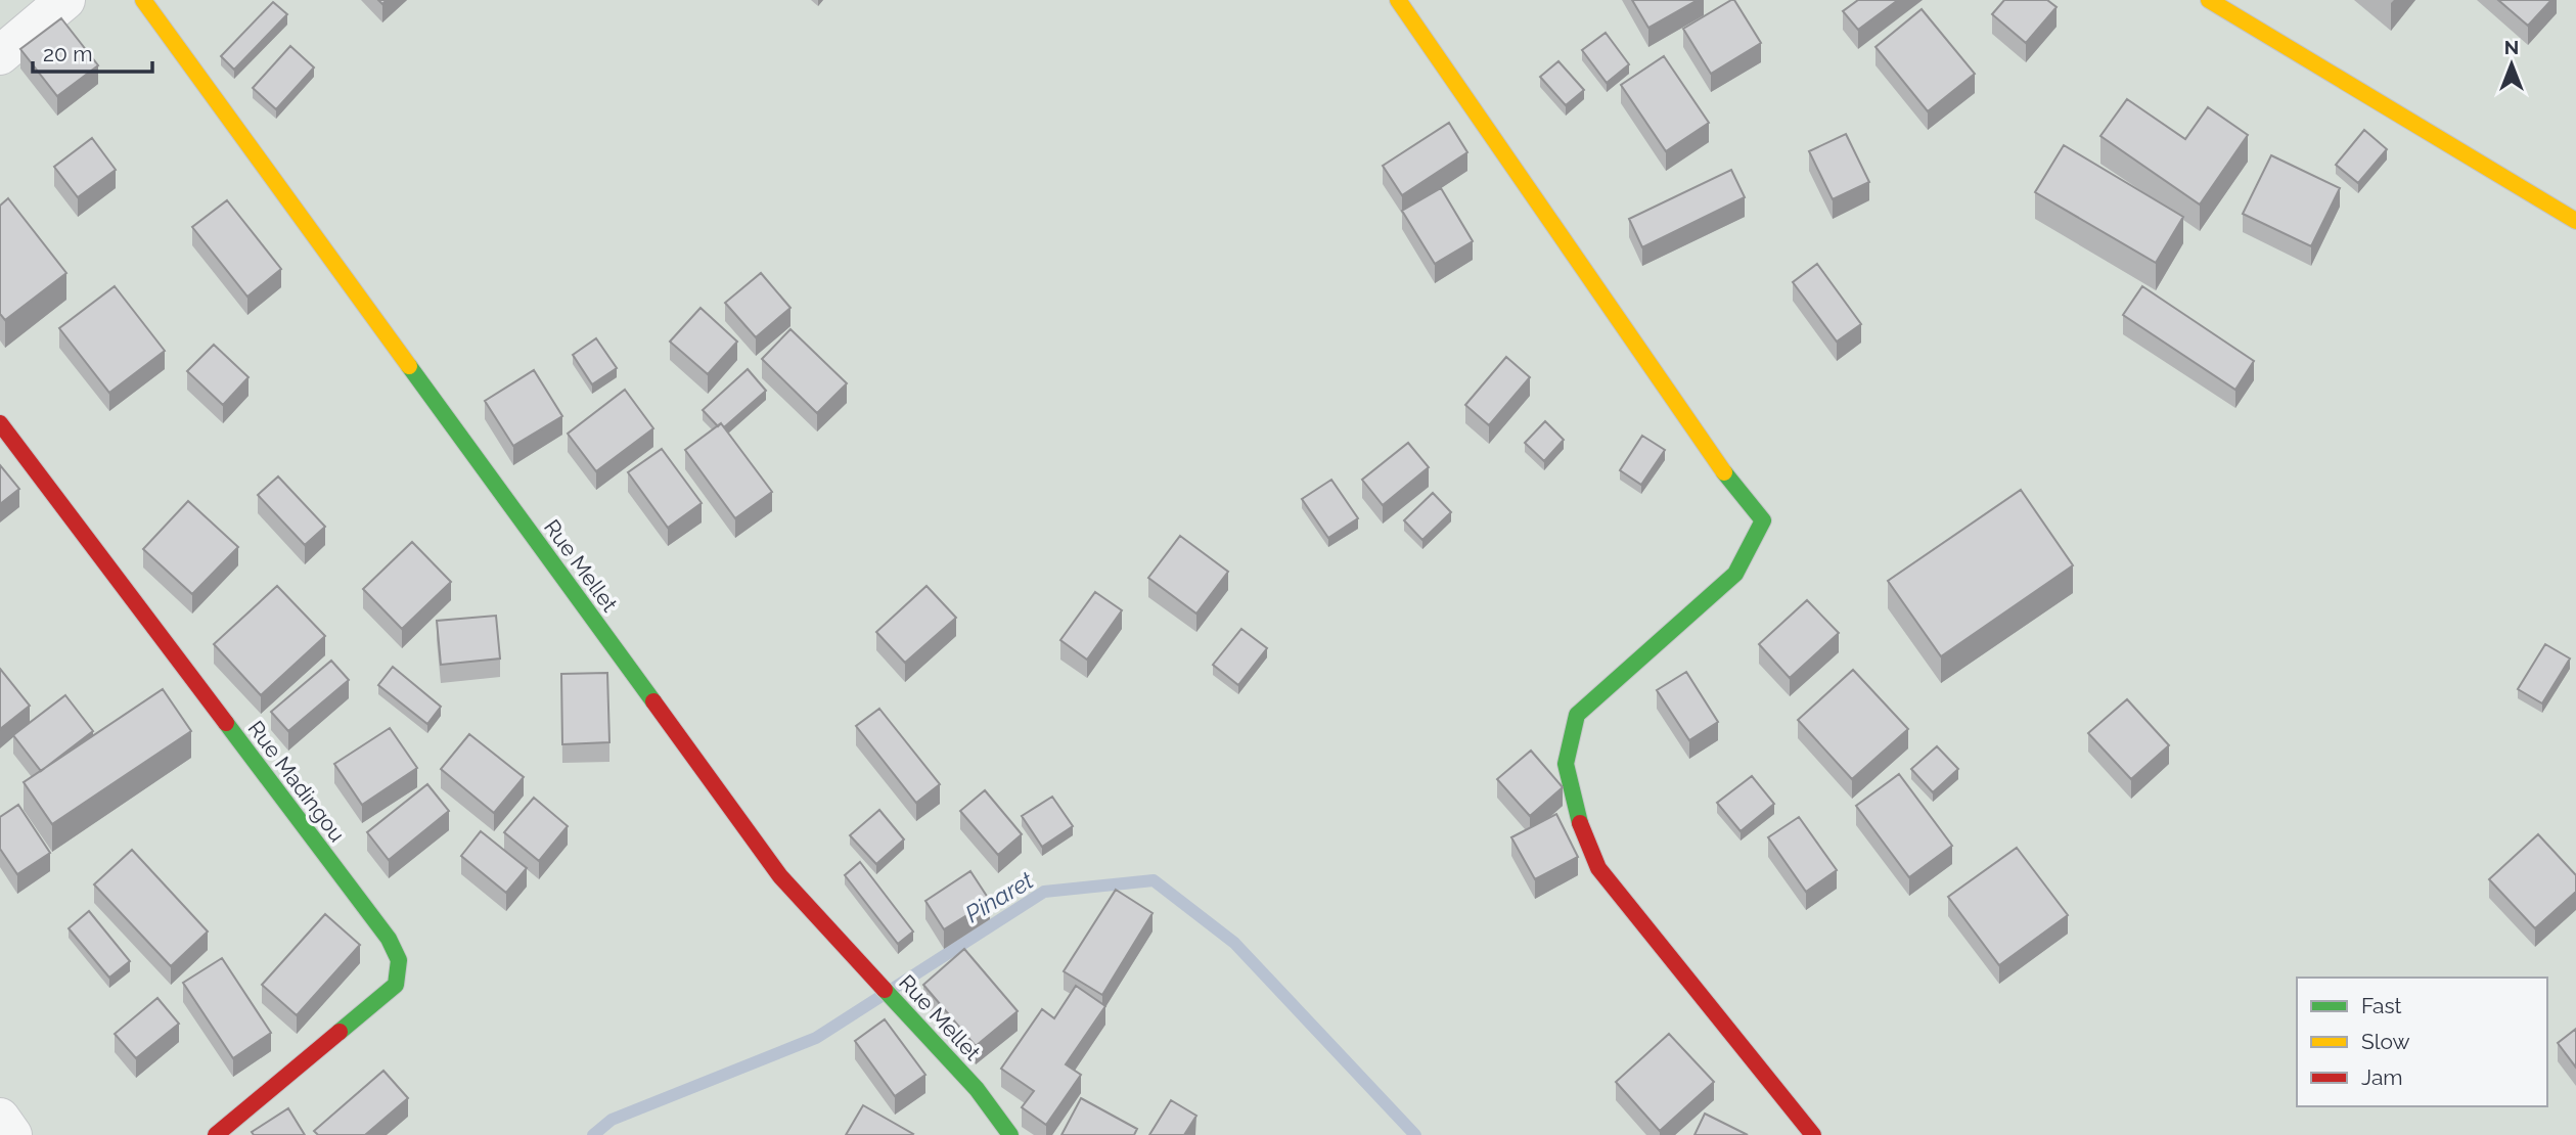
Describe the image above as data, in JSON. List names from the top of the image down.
{
  "streets": {
    "street": ["Rue Mellet", "Rue Madingou"]
  },
  "water": ["Pinaret"],
  "legend": ["Fast", "Slow", "Jam"],
  "scale_bar": "20 m",
  "north": "top"
}
